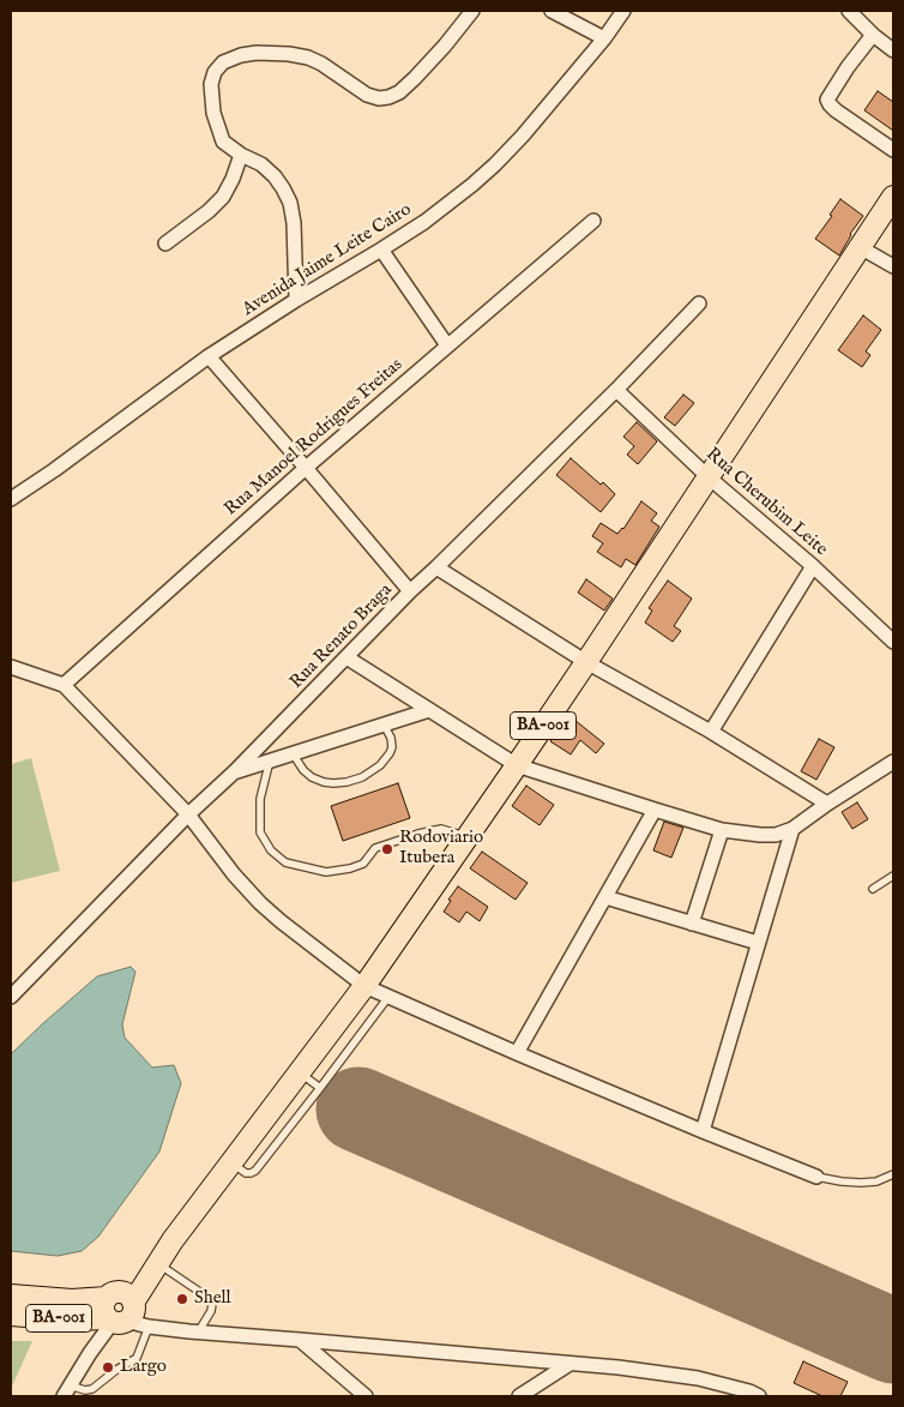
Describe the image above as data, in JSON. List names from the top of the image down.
{
  "streets": {
    "main road": ["BA-001"],
    "street": [
      "Avenida Jaime Leite Cairo",
      "Rua Manoel Rodrigues Freitas",
      "Rua Cherubim Leite",
      "Rua Renato Braga"
    ]
  },
  "crossings": [
    ["Rua Cherubim Leite", "Rua Renato Braga"],
    ["Rua Cherubim Leite", "BA-001"]
  ],
  "places": ["Rodoviario Itubera", "Shell", "Largo"]
}
